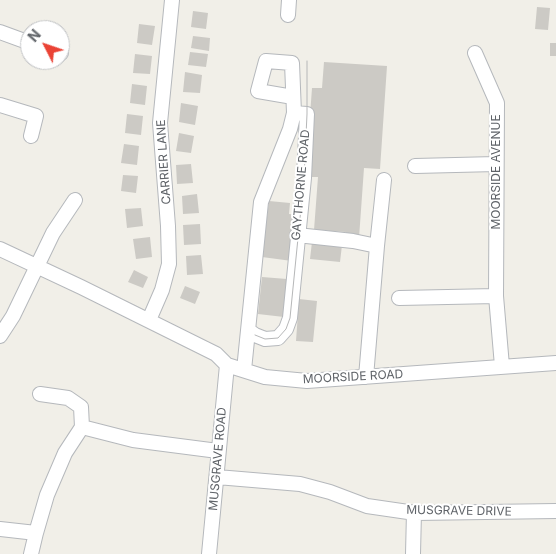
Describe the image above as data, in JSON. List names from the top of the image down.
{
  "streets": {
    "street": [
      "CARRIER LANE",
      "MOORSIDE AVENUE",
      "GAYTHORNE ROAD",
      "MOORSIDE ROAD",
      "MUSGRAVE ROAD",
      "MUSGRAVE DRIVE"
    ]
  },
  "crossings": [
    ["CARRIER LANE", "MOORSIDE ROAD"],
    ["MOORSIDE AVENUE", "MOORSIDE ROAD"],
    ["GAYTHORNE ROAD", "MOORSIDE ROAD"],
    ["MOORSIDE ROAD", "MUSGRAVE ROAD"],
    ["MUSGRAVE ROAD", "MUSGRAVE DRIVE"]
  ],
  "north": "top left"
}
